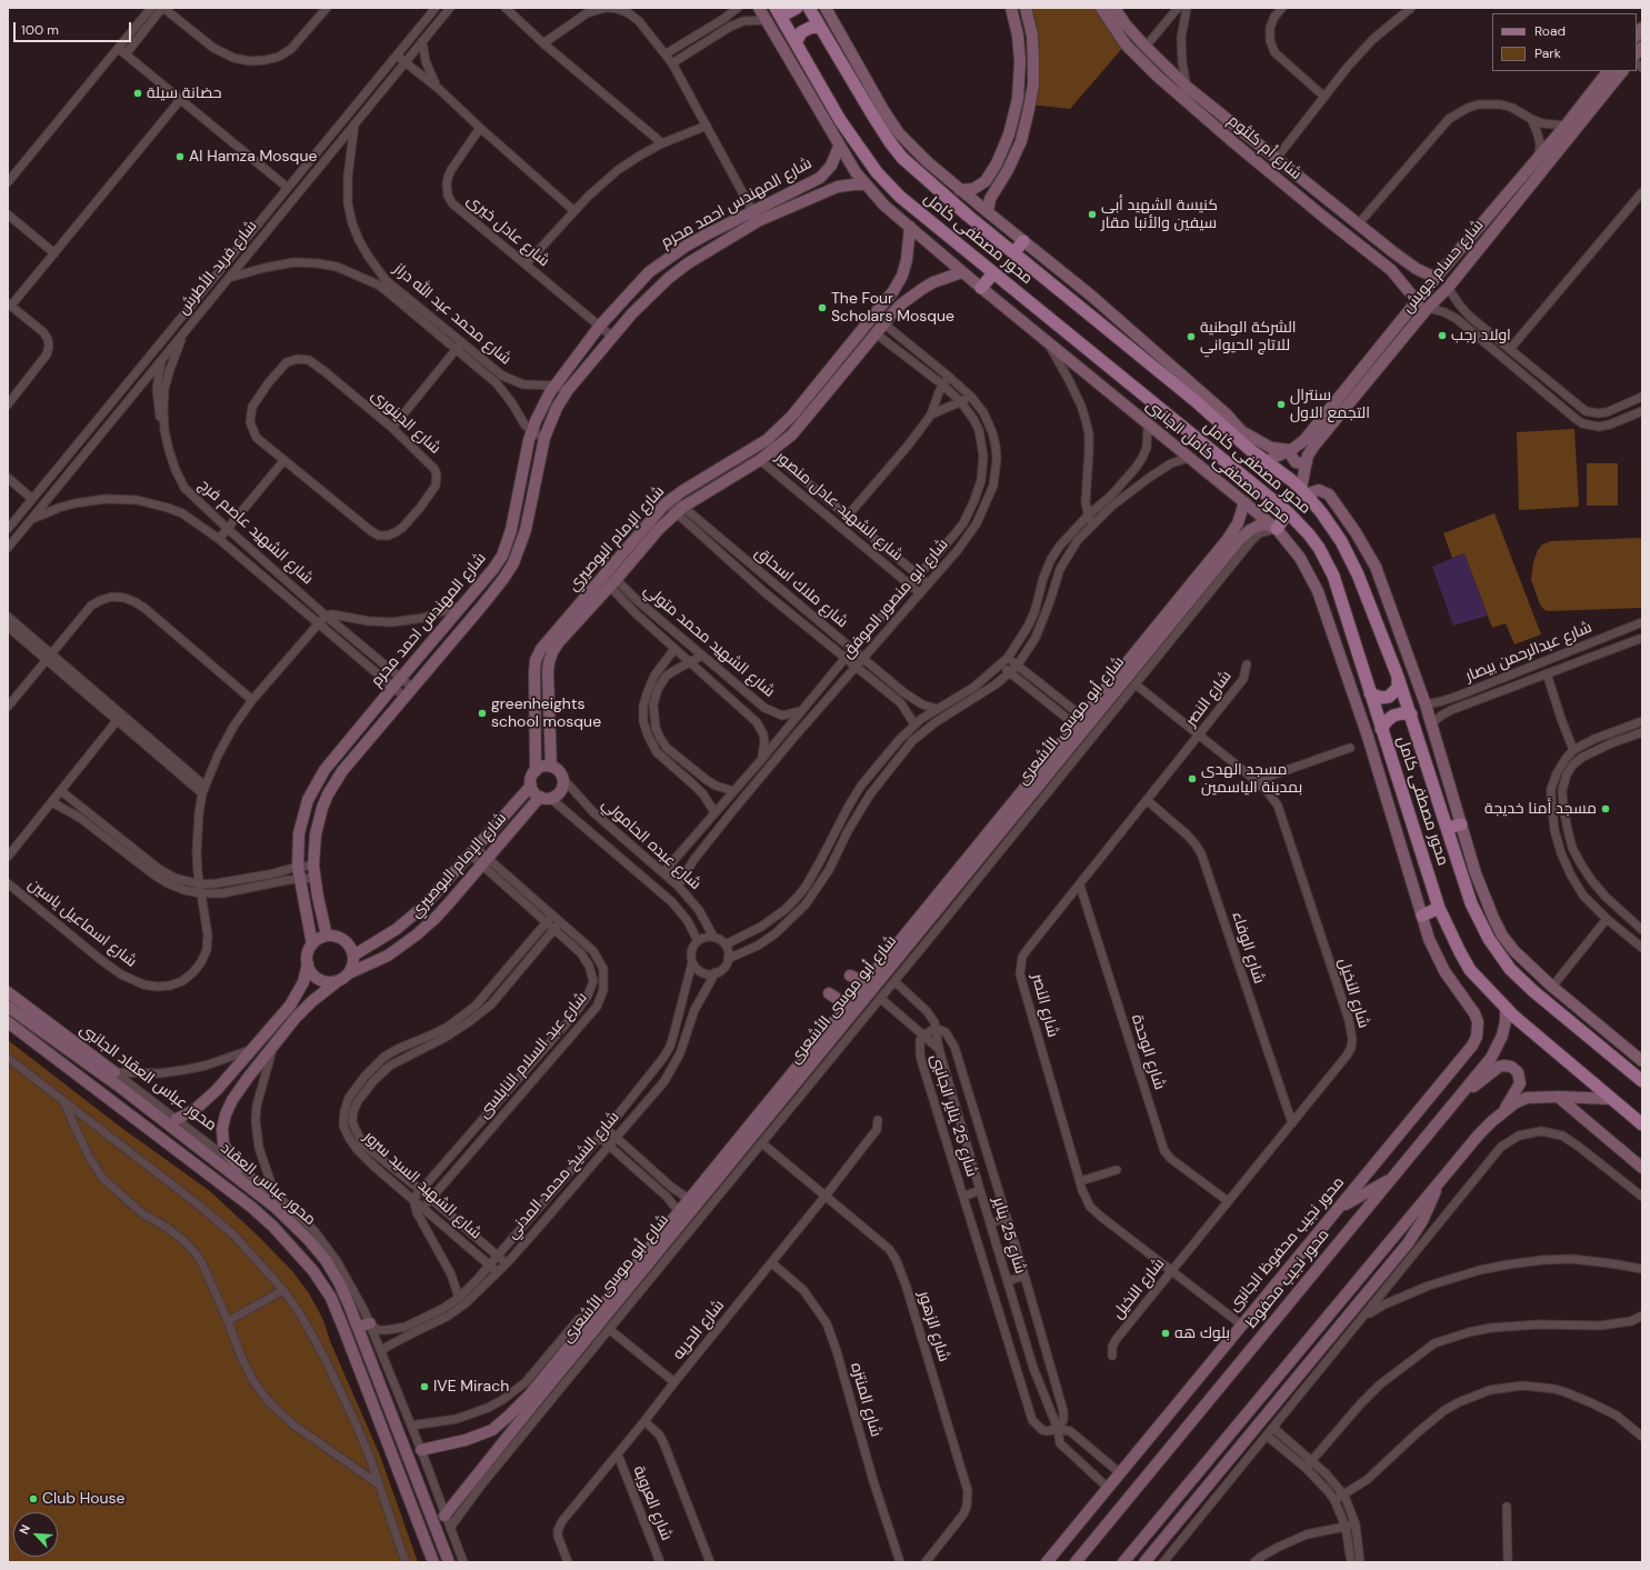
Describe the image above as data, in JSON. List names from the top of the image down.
{
  "streets": {
    "main road": ["محور مصطفى كامل"],
    "street": [
      "شارع أم كلثوم",
      "شارع المهندس احمد محرم",
      "شارع عادل خيرى",
      "شارع حسام جويش",
      "شارع فريد الأطرش",
      "شارع محمد عبد الله دراز",
      "شارع الدينورى",
      "محور مصطفى كامل الجانبى",
      "شارع الشهيد عادل منصور",
      "شارع الشهيد عاصم فرج",
      "شارع الإمام البوصيري",
      "شارع ملاك اسحاق",
      "شارع ابو منصور الموفق",
      "شارع الشهيد محمد متولي",
      "شارع عبدالرحمن بيصار",
      "شارع النصر",
      "شارع أبو موسى الأشعرى",
      "شارع عبده الحامولي",
      "شارع اسماعيل ياسين",
      "شارع الوفاء",
      "شارع النخيل",
      "شارع الوحدة",
      "شارع عبد السلام النابلسى",
      "محور عباس العقاد الجانبى",
      "شارع 25 يناير الجانبى",
      "شارع الشيخ محمد المدني",
      "محور عباس العقاد",
      "شارع الشهيد السيد سرور",
      "شارع 25 يناير",
      "محور نجيب محفوظ الجانبى",
      "محور نجيب محفوظ",
      "شارع الزهور",
      "شارع الحريه",
      "شارع المنتزه",
      "شارع العروبة"
    ]
  },
  "crossings": [
    ["شارع أم كلثوم", "شارع حسام جويش"],
    ["شارع المهندس احمد محرم", "شارع عادل خيرى"],
    ["شارع المهندس احمد محرم", "شارع محمد عبد الله دراز"],
    ["شارع المهندس احمد محرم", "محور مصطفى كامل الجانبى"],
    ["شارع المهندس احمد محرم", "شارع الشهيد عاصم فرج"],
    ["شارع المهندس احمد محرم", "شارع الإمام البوصيري"],
    ["محور مصطفى كامل", "شارع حسام جويش"],
    ["محور مصطفى كامل", "محور مصطفى كامل الجانبى"],
    ["محور مصطفى كامل", "محور نجيب محفوظ"],
    ["شارع حسام جويش", "محور مصطفى كامل الجانبى"],
    ["شارع فريد الأطرش", "شارع محمد عبد الله دراز"],
    ["شارع فريد الأطرش", "شارع الشهيد عاصم فرج"],
    ["محور مصطفى كامل الجانبى", "شارع الإمام البوصيري"],
    ["محور مصطفى كامل الجانبى", "شارع عبدالرحمن بيصار"],
    ["محور مصطفى كامل الجانبى", "شارع أبو موسى الأشعرى"],
    ["محور مصطفى كامل الجانبى", "محور نجيب محفوظ الجانبى"],
    ["شارع الشهيد عادل منصور", "شارع الإمام البوصيري"],
    ["شارع الشهيد عادل منصور", "شارع ابو منصور الموفق"],
    ["شارع الشهيد عاصم فرج", "شارع اسماعيل ياسين"],
    ["شارع الإمام البوصيري", "شارع ملاك اسحاق"],
    ["شارع الإمام البوصيري", "شارع ابو منصور الموفق"],
    ["شارع الإمام البوصيري", "شارع الشهيد محمد متولي"],
    ["شارع الإمام البوصيري", "شارع عبده الحامولي"],
    ["شارع الإمام البوصيري", "شارع عبد السلام النابلسى"],
    ["شارع ملاك اسحاق", "شارع ابو منصور الموفق"],
    ["شارع ابو منصور الموفق", "شارع الشهيد محمد متولي"],
    ["شارع ابو منصور الموفق", "شارع عبده الحامولي"],
    ["شارع النصر", "شارع الوفاء"],
    ["شارع النصر", "شارع النخيل"],
    ["شارع النصر", "شارع الوحدة"],
    ["شارع النصر", "محور نجيب محفوظ الجانبى"],
    ["شارع أبو موسى الأشعرى", "محور عباس العقاد الجانبى"],
    ["شارع عبده الحامولي", "شارع الشيخ محمد المدني"],
    ["شارع الوفاء", "شارع النخيل"],
    ["شارع النخيل", "شارع الوحدة"],
    ["شارع عبد السلام النابلسى", "شارع الشهيد السيد سرور"],
    ["محور عباس العقاد الجانبى", "شارع الشيخ محمد المدني"],
    ["محور عباس العقاد الجانبى", "محور عباس العقاد"],
    ["شارع 25 يناير الجانبى", "شارع 25 يناير"],
    ["شارع الشيخ محمد المدني", "شارع الشهيد السيد سرور"],
    ["شارع 25 يناير", "محور نجيب محفوظ الجانبى"],
    ["شارع الزهور", "شارع الحريه"],
    ["شارع الحريه", "شارع المنتزه"],
    ["شارع الحريه", "شارع العروبة"]
  ],
  "places": [
    "حضانة سيلة",
    "Al Hamza Mosque",
    "كنيسة الشهيد أبي سيفين والأنبا مقار",
    "The Four Scholars Mosque",
    "اولاد رجب",
    "الشركة الوطنية للاتاج الحيواني",
    "سنترال التجمع الاول",
    "greenheights school mosque",
    "مسجد الهدى بمدينة الياسمين",
    "مسجد أمنا خديجة",
    "بلوك هه",
    "IVE Mirach",
    "Club House"
  ],
  "legend": ["Road", "Park"],
  "scale_bar": "100 m",
  "north": "top left"
}
